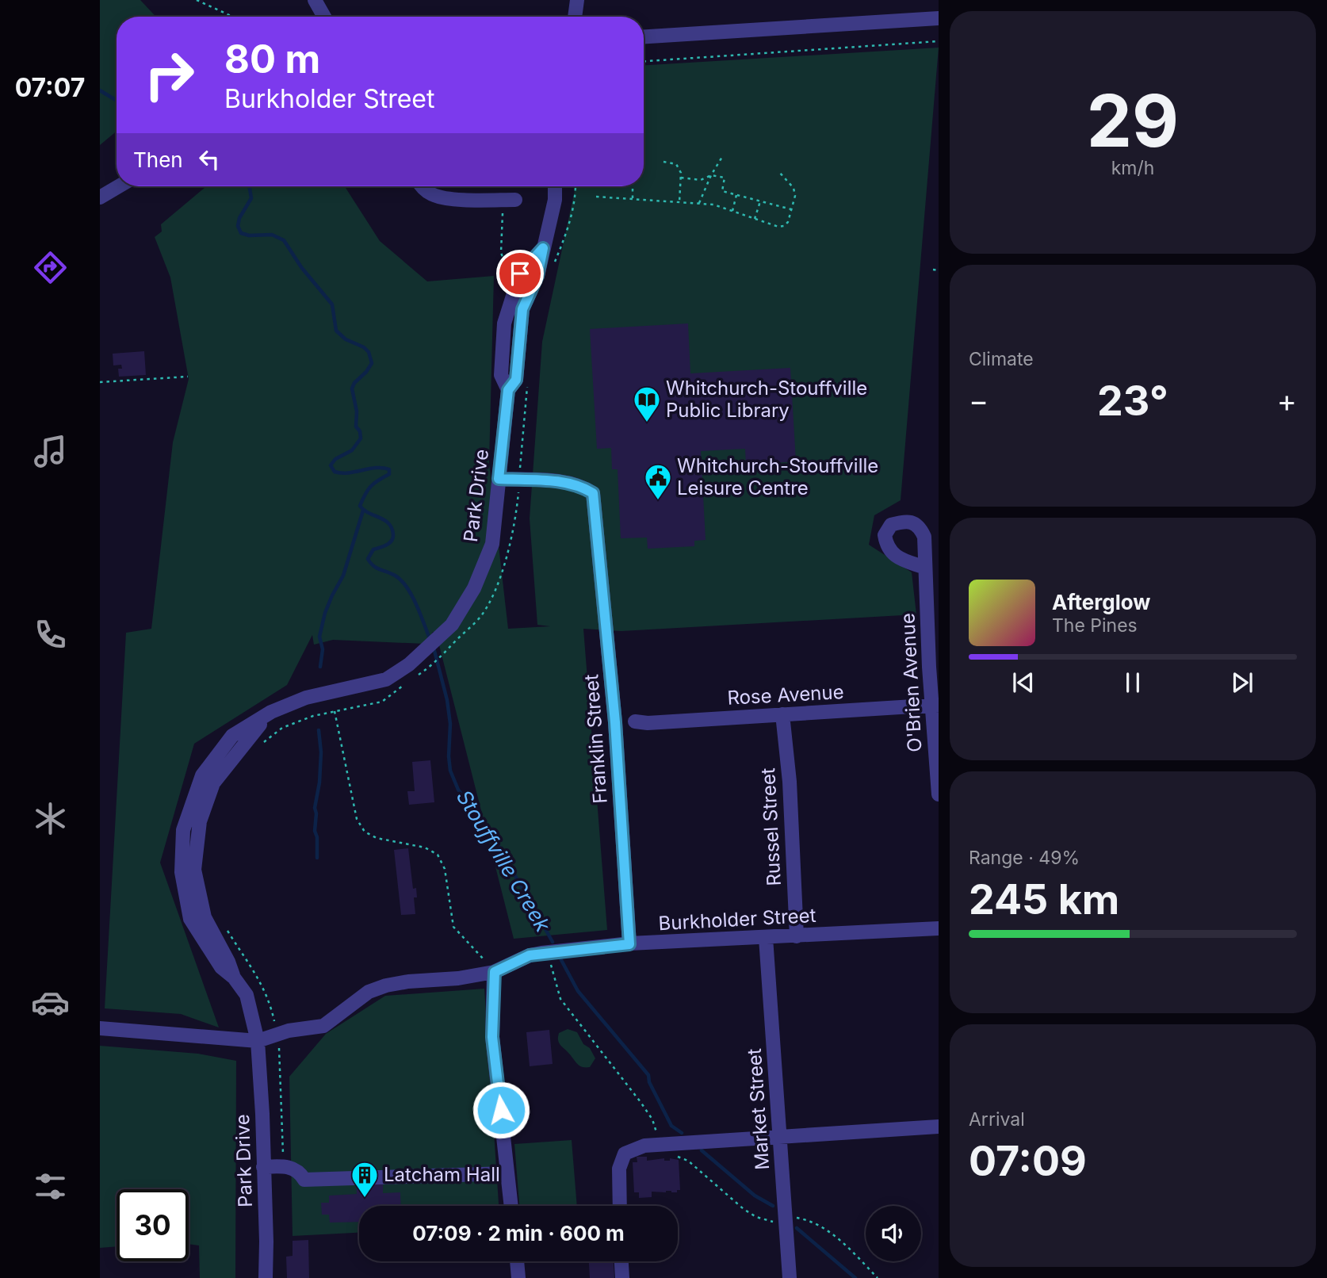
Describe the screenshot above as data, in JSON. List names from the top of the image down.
{
  "streets": {
    "street": [
      "Park Drive",
      "O'Brien Avenue",
      "Rose Avenue",
      "Franklin Street",
      "Russel Street",
      "Burkholder Street",
      "Market Street"
    ]
  },
  "crossings": [
    ["Park Drive", "Burkholder Street"],
    ["O'Brien Avenue", "Rose Avenue"],
    ["Rose Avenue", "Russel Street"],
    ["Franklin Street", "Burkholder Street"],
    ["Russel Street", "Burkholder Street"],
    ["Burkholder Street", "Market Street"]
  ],
  "water": ["Stouffville Creek"],
  "places": {
    "library": ["Whitchurch-Stouffville Public Library"],
    "public building": ["Whitchurch-Stouffville Leisure Centre"],
    "building": ["Latcham Hall"]
  },
  "page": {
    "tabs": "07:07",
    "tile": [
      ["29", "km/h"],
      "Climate",
      ["Range · 49%", "245 km"],
      ["Arrival", "07:09"]
    ],
    "turn": ["80 m", "Burkholder Street"],
    "then": "Then",
    "heat": ["−", "23°", "+"],
    "song": ["Afterglow", "The Pines"],
    "limit": "30",
    "trip": "07:09 · 2 min · 600 m"
  }
}
